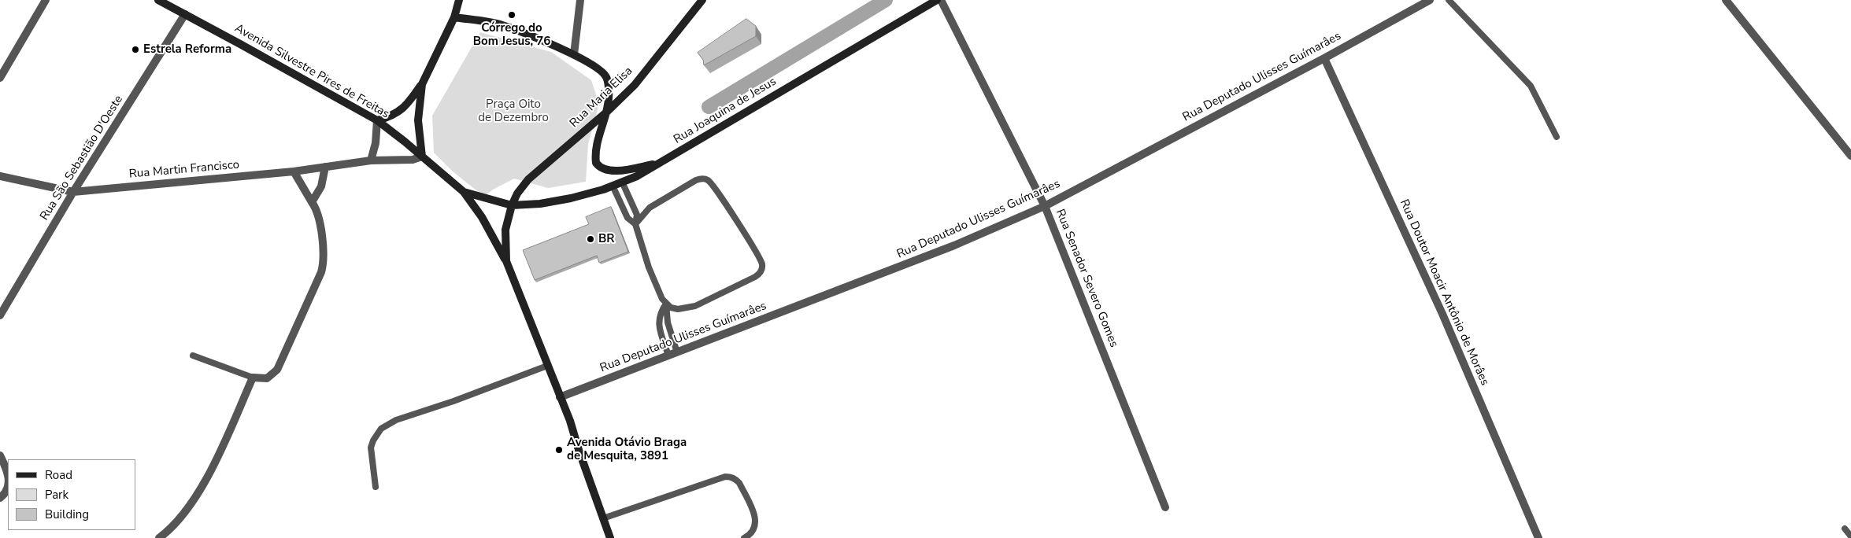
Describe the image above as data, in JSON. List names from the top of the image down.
{
  "streets": {
    "main road": ["Avenida Silvestre Pires de Freitas", "Rua Maria Elisa", "Rua Joaquina de Jesus"],
    "street": [
      "Rua Deputado Ulisses Guímarâes",
      "Rua São Sebastião D'Oeste",
      "Rua Martin Francisco",
      "Rua Senador Severo Gomes",
      "Rua Doutor Moacir Antônio de Morâes"
    ]
  },
  "crossings": [
    ["Avenida Silvestre Pires de Freitas", "Rua Maria Elisa"],
    ["Avenida Silvestre Pires de Freitas", "Rua Joaquina de Jesus"],
    ["Avenida Silvestre Pires de Freitas", "Rua São Sebastião D'Oeste"],
    ["Avenida Silvestre Pires de Freitas", "Rua Martin Francisco"],
    ["Rua Deputado Ulisses Guímarâes", "Rua Senador Severo Gomes"],
    ["Rua Deputado Ulisses Guímarâes", "Rua Doutor Moacir Antônio de Morâes"],
    ["Rua Maria Elisa", "Rua Joaquina de Jesus"],
    ["Rua São Sebastião D'Oeste", "Rua Martin Francisco"]
  ],
  "parks": ["Praça Oito de Dezembro"],
  "places": [
    "Córrego do Bom Jesus, 76",
    "Estrela Reforma",
    "BR",
    "Avenida Otávio Braga de Mesquita, 3891"
  ],
  "legend": ["Road", "Park", "Building"]
}
